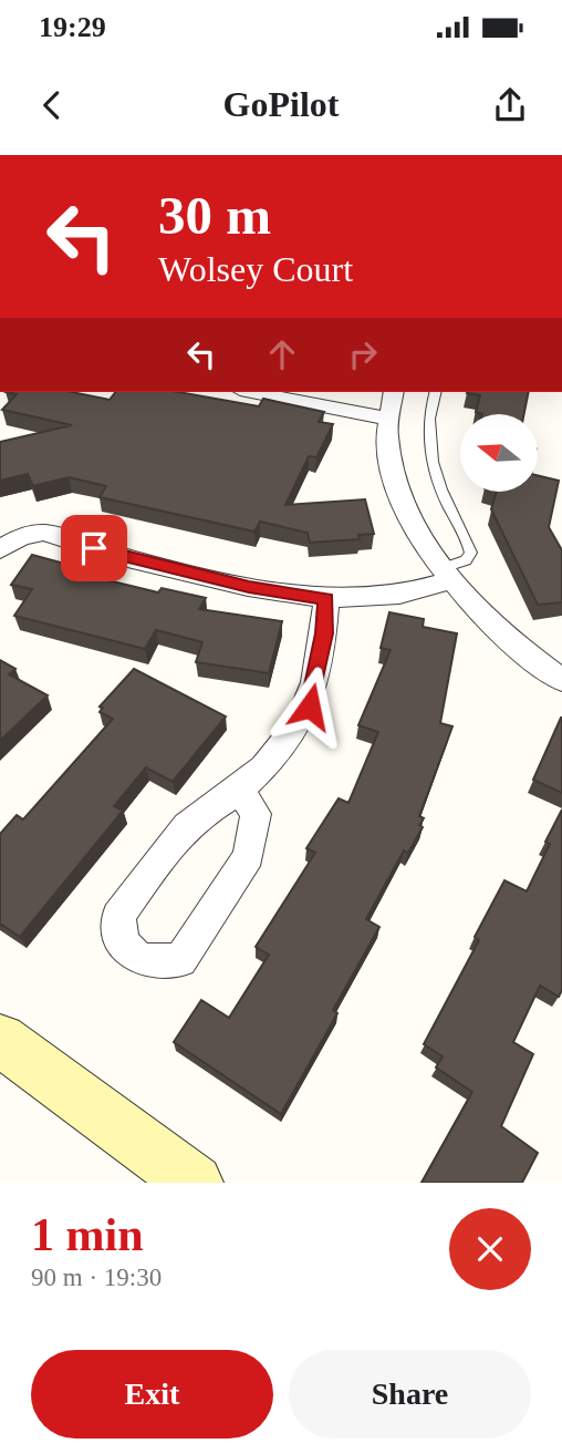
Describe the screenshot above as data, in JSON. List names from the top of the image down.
{
  "north": "left",
  "page": {
    "status": "19:29",
    "header": "GoPilot",
    "turn": ["30 m", "Wolsey Court"],
    "heading": ["1 min", "90 m · 19:30"],
    "buttons": ["Exit", "Share"]
  }
}
